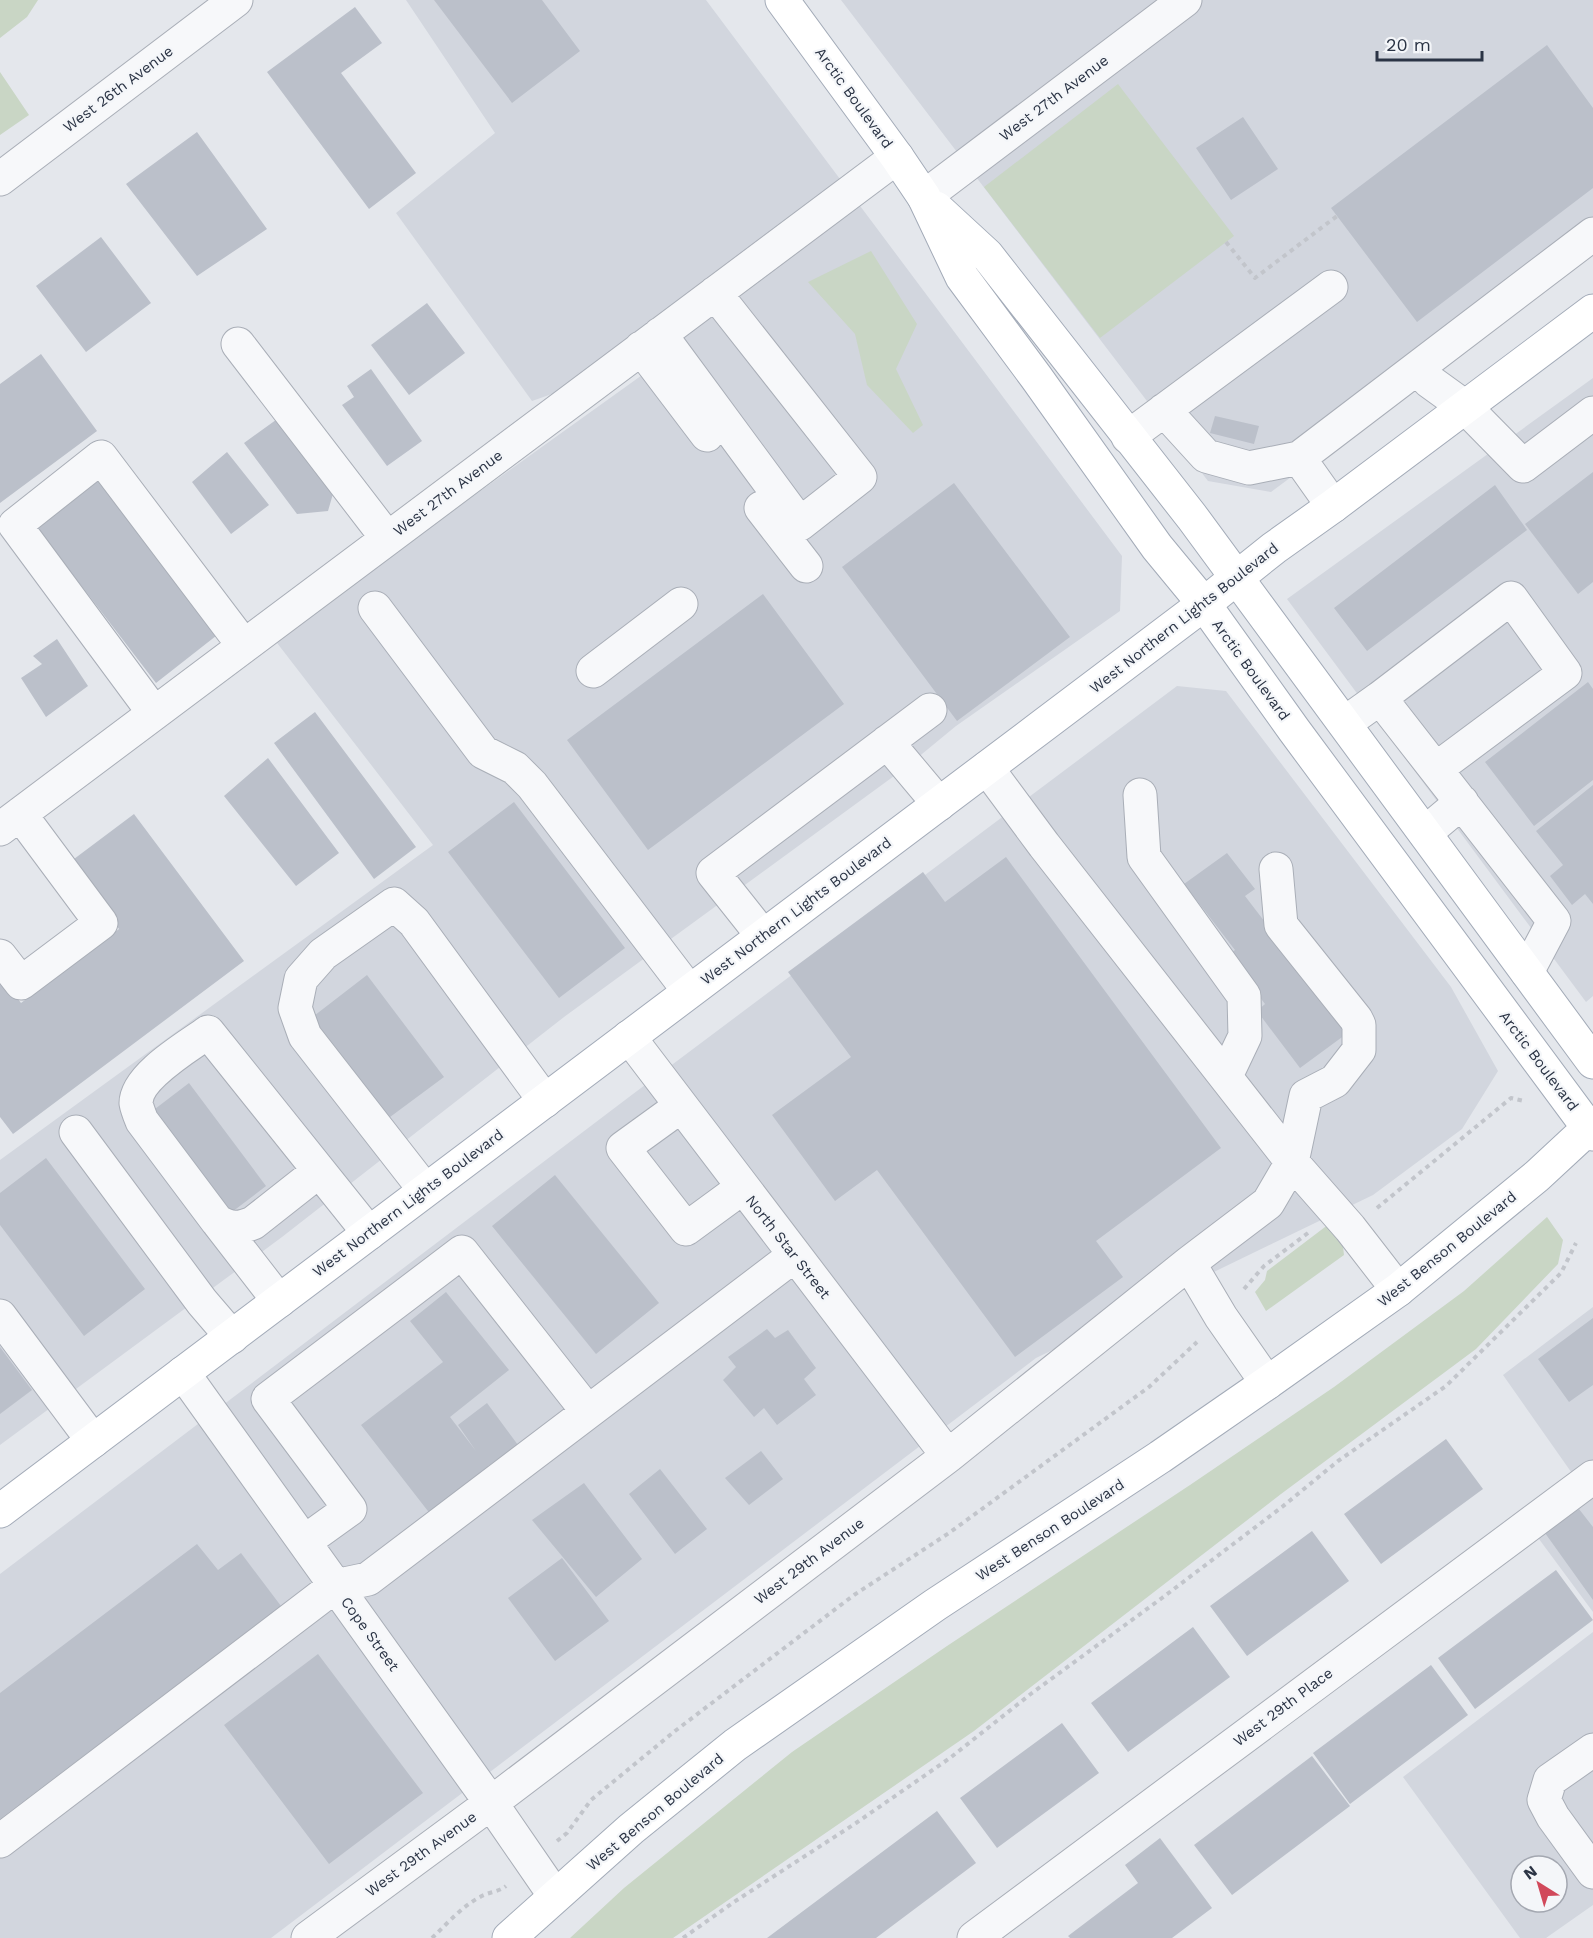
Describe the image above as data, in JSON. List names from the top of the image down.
{
  "streets": {
    "main road": ["Arctic Boulevard", "West Northern Lights Boulevard", "West Benson Boulevard"],
    "street": [
      "West 26th Avenue",
      "West 27th Avenue",
      "North Star Street",
      "West 29th Avenue",
      "Cope Street",
      "West 29th Place"
    ]
  },
  "crossings": [
    ["Arctic Boulevard", "West 27th Avenue"],
    ["Arctic Boulevard", "West Northern Lights Boulevard"],
    ["Arctic Boulevard", "West Benson Boulevard"],
    ["West Northern Lights Boulevard", "North Star Street"],
    ["West Northern Lights Boulevard", "Cope Street"],
    ["North Star Street", "West 29th Avenue"],
    ["West Benson Boulevard", "Cope Street"],
    ["West 29th Avenue", "Cope Street"]
  ],
  "scale_bar": "20 m",
  "north": "top left"
}
